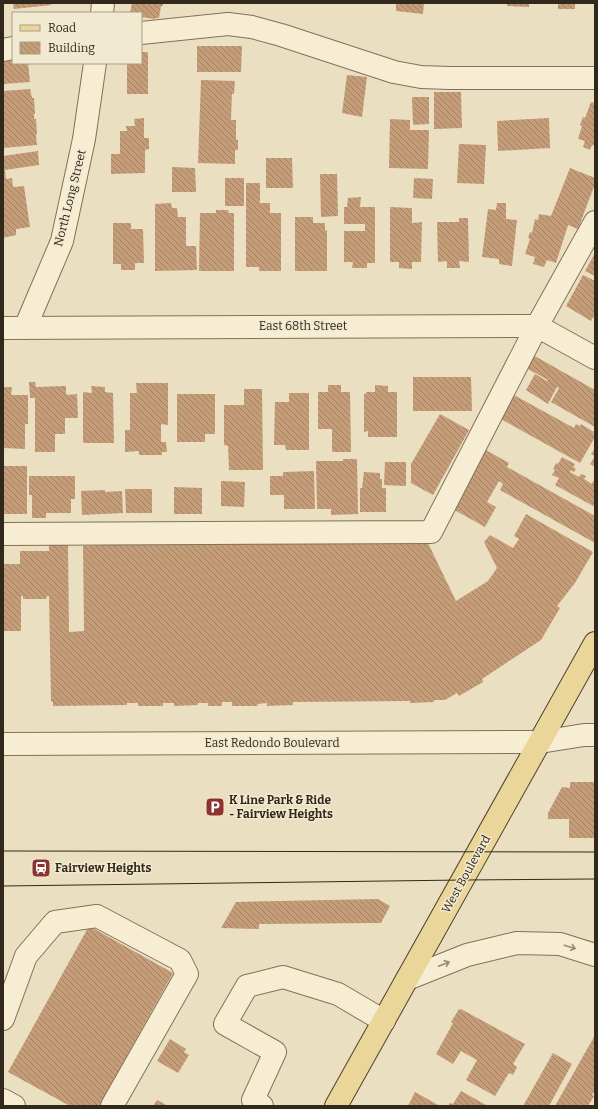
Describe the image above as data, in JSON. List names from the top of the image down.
{
  "streets": {
    "main road": ["West Boulevard"],
    "street": ["North Long Street", "East 68th Street", "East Redondo Boulevard"]
  },
  "crossings": [
    ["North Long Street", "East 68th Street"],
    ["East Redondo Boulevard", "West Boulevard"]
  ],
  "places": {
    "parking": ["K Line Park & Ride - Fairview Heights"],
    "station": ["Fairview Heights"]
  },
  "legend": ["Road", "Building"]
}
